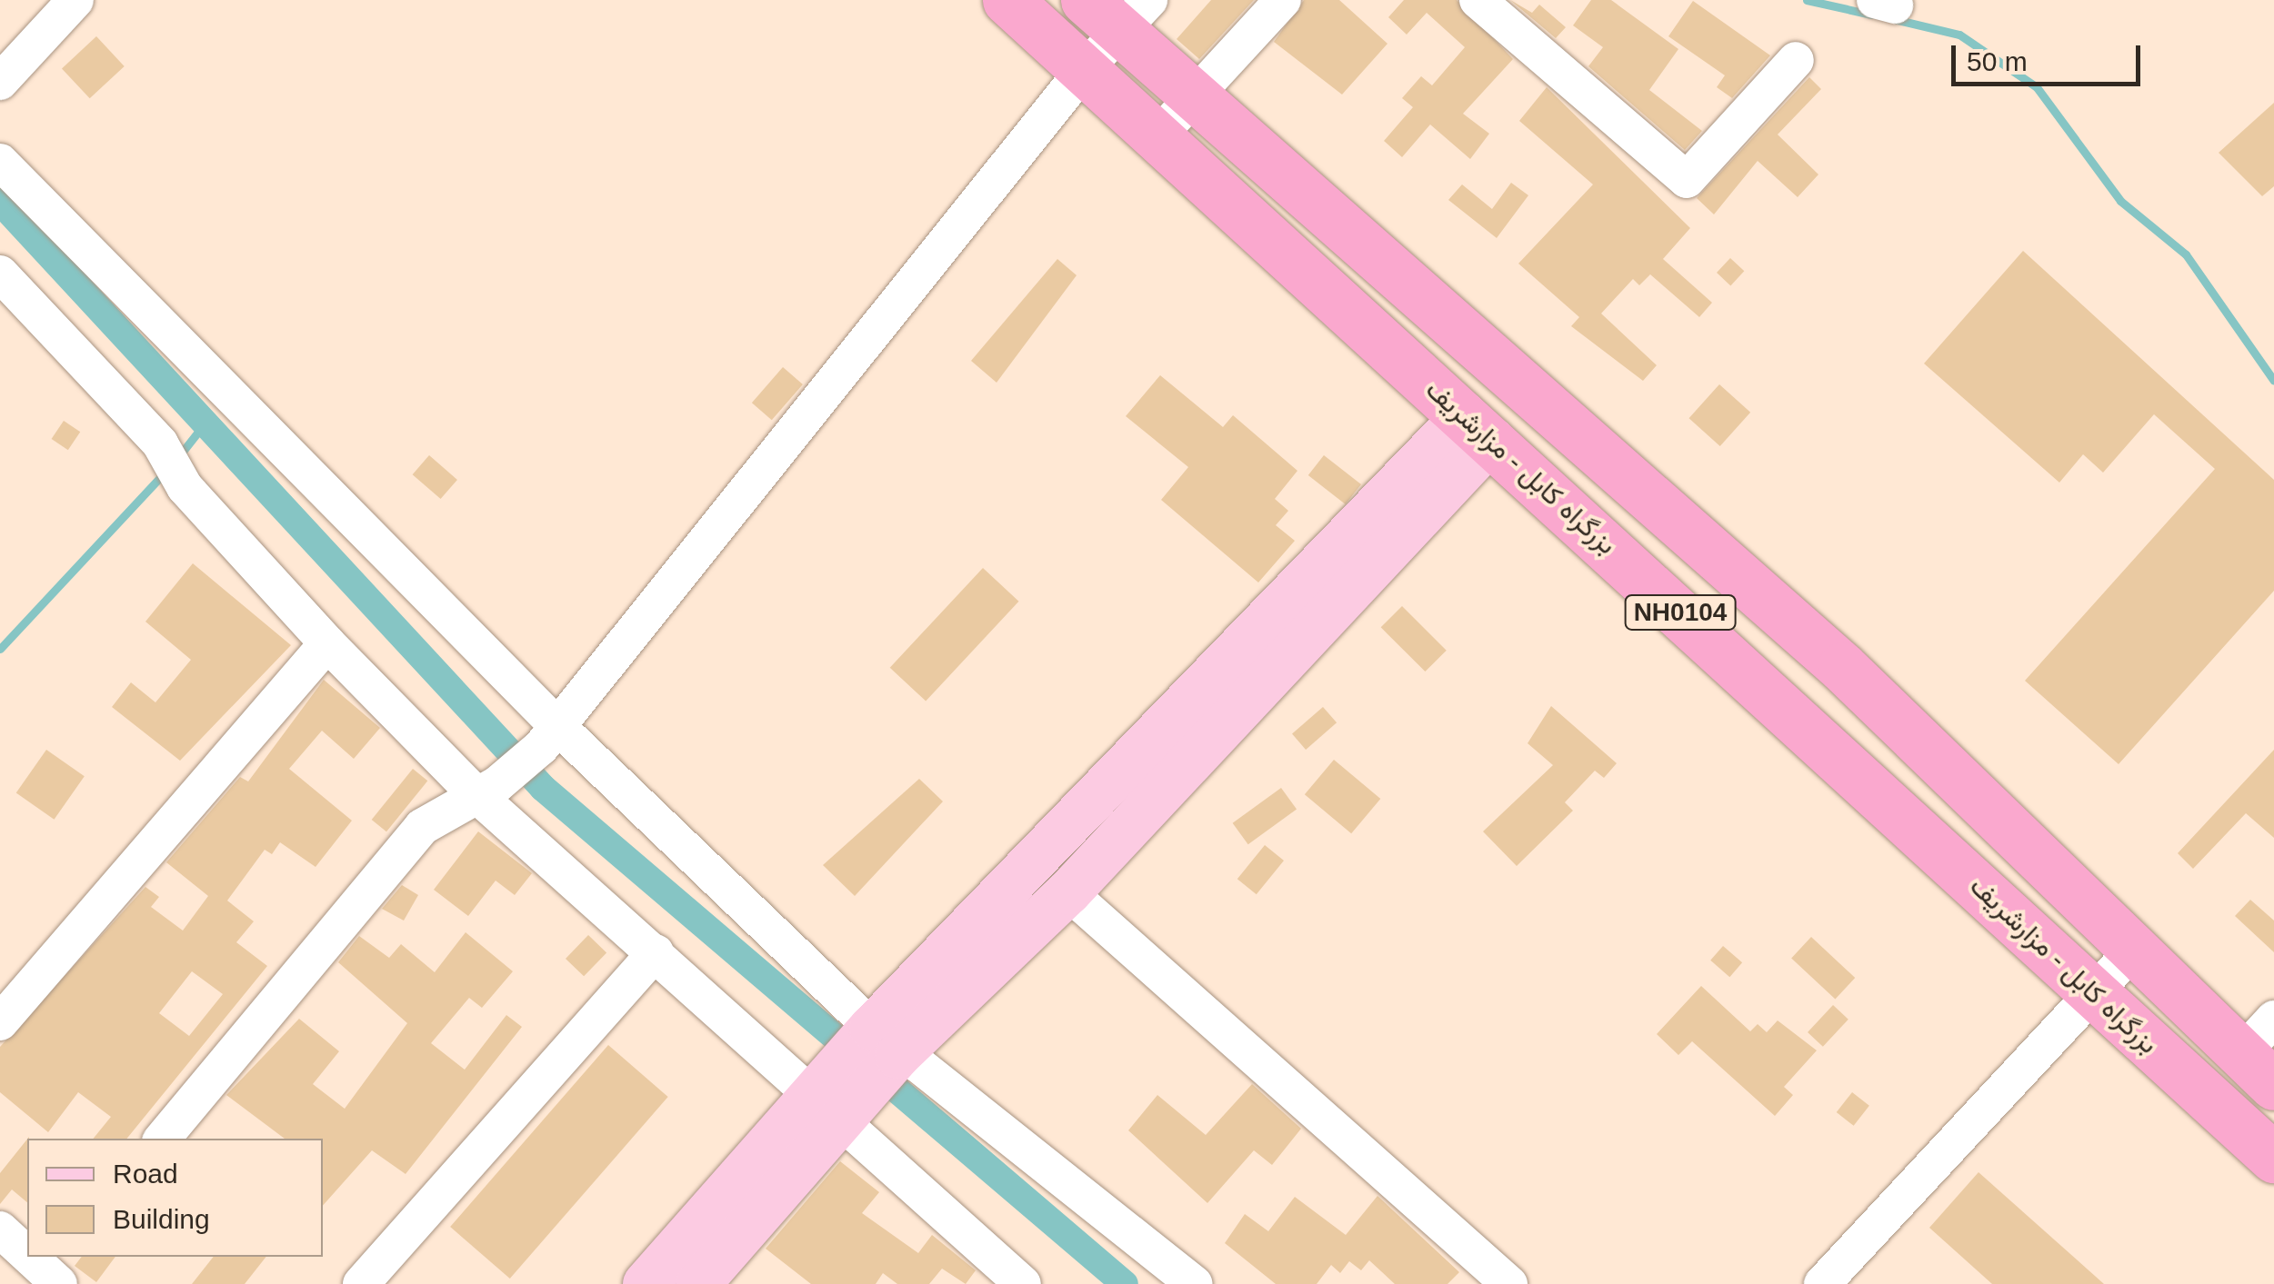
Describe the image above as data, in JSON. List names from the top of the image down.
{
  "streets": {
    "highway": ["بزرگراه کابل - مزارشریف", "NH0104"]
  },
  "legend": ["Road", "Building"],
  "scale_bar": "50 m"
}
